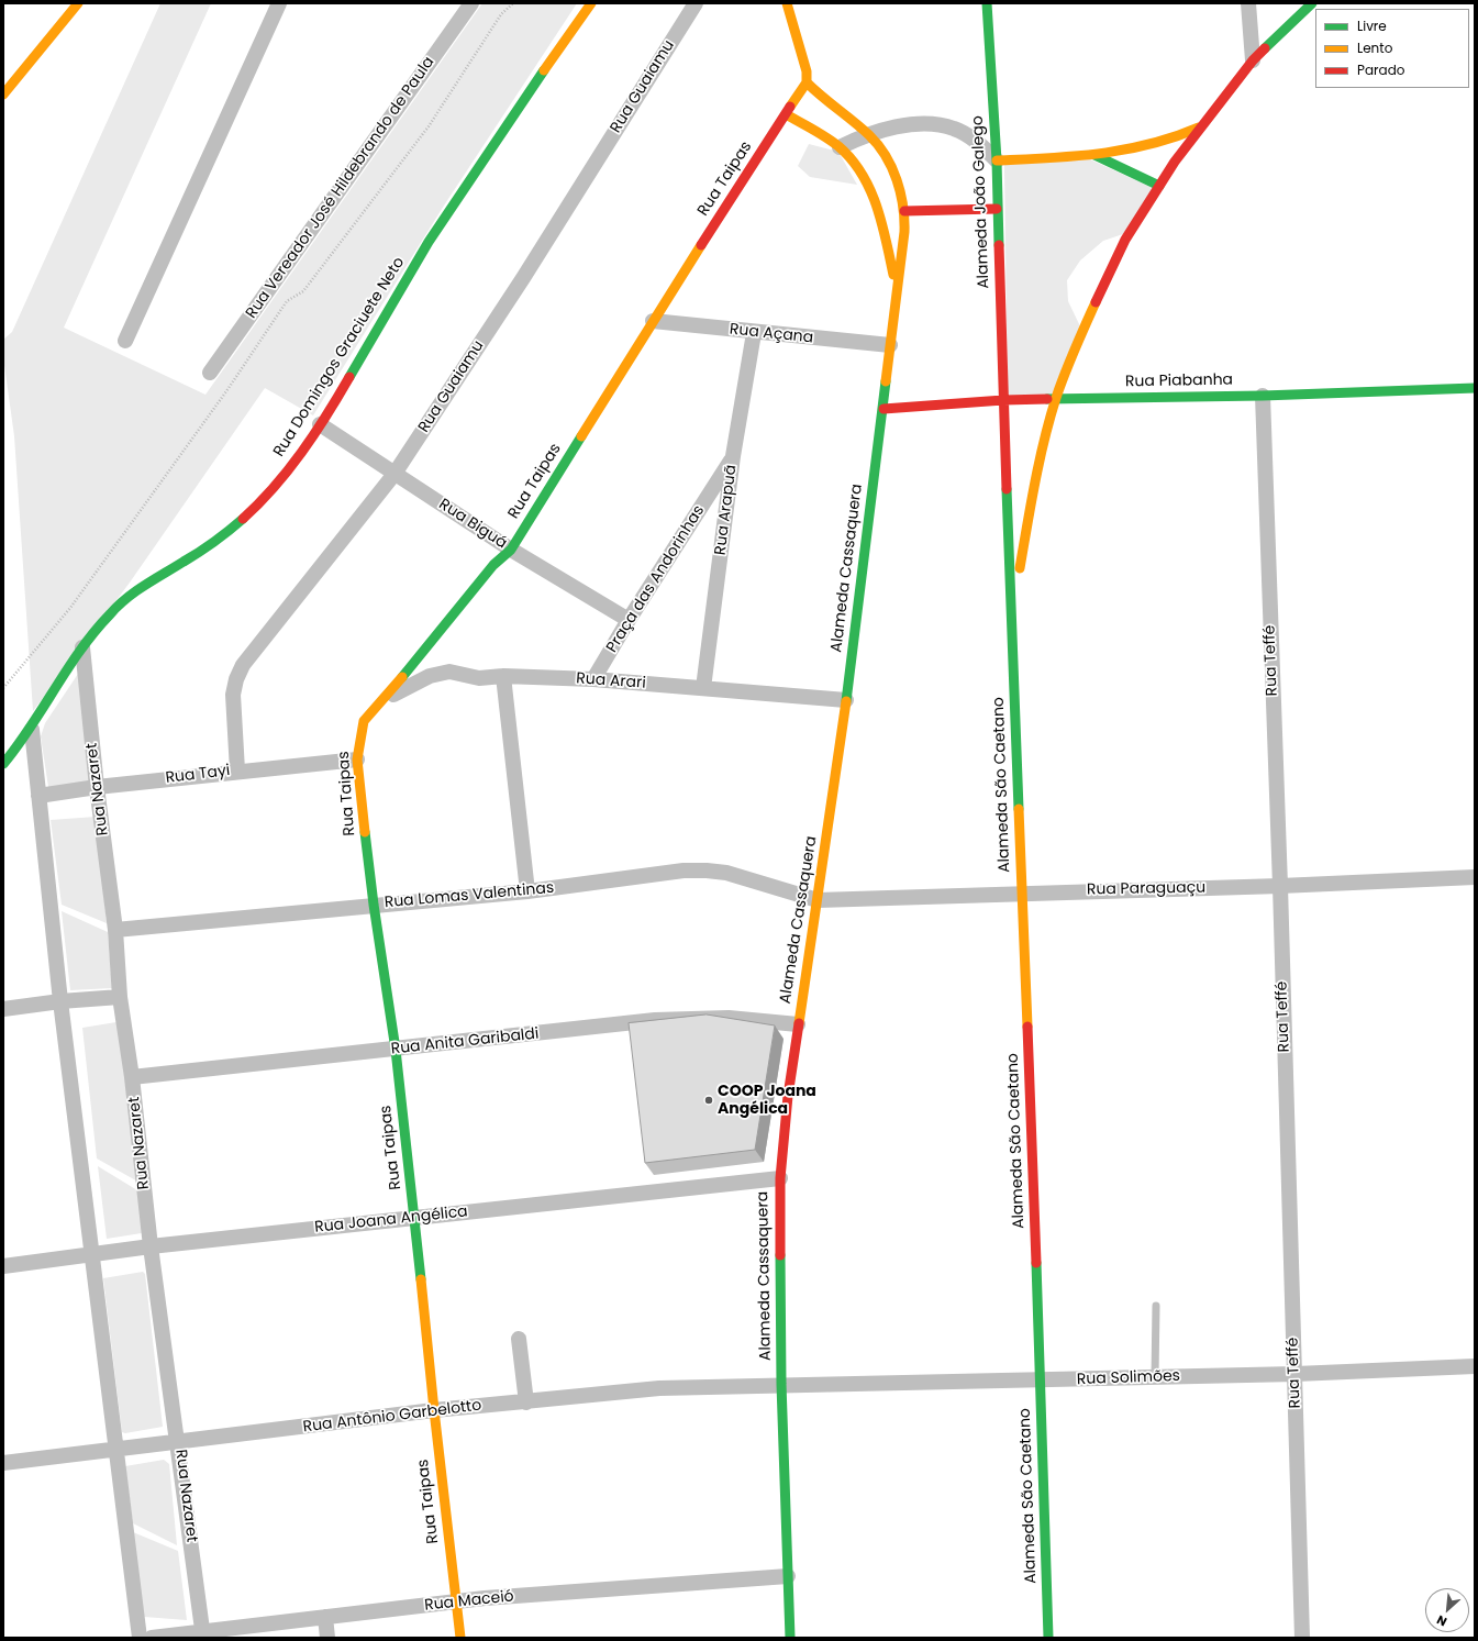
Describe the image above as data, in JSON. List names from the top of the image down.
{
  "streets": {
    "street": [
      "Rua Guaiamu",
      "Rua Taipas",
      "Rua Vereador José Hildebrando de Paula",
      "Alameda João Galego",
      "Rua Açana",
      "Rua Domingos Graciuete Neto",
      "Rua Piabanha",
      "Rua Arapuã",
      "Rua Biguá",
      "Alameda Cassaquera",
      "Praça das Andorinhas",
      "Rua Teffé",
      "Rua Arari",
      "Rua Tayi",
      "Alameda São Caetano",
      "Rua Nazaret",
      "Rua Paraguaçu",
      "Rua Lomas Valentinas",
      "Rua Anita Garibaldi",
      "Rua Joana Angélica",
      "Rua Solimões",
      "Rua Antônio Garbelotto",
      "Rua Maceió"
    ]
  },
  "crossings": [
    ["Rua Guaiamu", "Rua Biguá"],
    ["Rua Guaiamu", "Rua Tayi"],
    ["Rua Taipas", "Rua Açana"],
    ["Rua Taipas", "Rua Biguá"],
    ["Rua Taipas", "Rua Arari"],
    ["Rua Taipas", "Rua Tayi"],
    ["Rua Taipas", "Rua Lomas Valentinas"],
    ["Rua Taipas", "Rua Anita Garibaldi"],
    ["Rua Taipas", "Rua Joana Angélica"],
    ["Rua Taipas", "Rua Antônio Garbelotto"],
    ["Rua Taipas", "Rua Maceió"],
    ["Alameda João Galego", "Rua Piabanha"],
    ["Alameda João Galego", "Alameda São Caetano"],
    ["Rua Açana", "Rua Arapuã"],
    ["Rua Açana", "Alameda Cassaquera"],
    ["Rua Domingos Graciuete Neto", "Rua Biguá"],
    ["Rua Domingos Graciuete Neto", "Rua Nazaret"],
    ["Rua Piabanha", "Alameda Cassaquera"],
    ["Rua Piabanha", "Rua Teffé"],
    ["Rua Piabanha", "Alameda São Caetano"],
    ["Rua Arapuã", "Praça das Andorinhas"],
    ["Rua Arapuã", "Rua Arari"],
    ["Rua Biguá", "Praça das Andorinhas"],
    ["Alameda Cassaquera", "Rua Arari"],
    ["Alameda Cassaquera", "Rua Paraguaçu"],
    ["Alameda Cassaquera", "Rua Lomas Valentinas"],
    ["Alameda Cassaquera", "Rua Anita Garibaldi"],
    ["Alameda Cassaquera", "Rua Joana Angélica"],
    ["Alameda Cassaquera", "Rua Solimões"],
    ["Alameda Cassaquera", "Rua Antônio Garbelotto"],
    ["Alameda Cassaquera", "Rua Maceió"],
    ["Praça das Andorinhas", "Rua Arari"],
    ["Rua Teffé", "Rua Paraguaçu"],
    ["Rua Teffé", "Rua Solimões"],
    ["Rua Tayi", "Rua Nazaret"],
    ["Alameda São Caetano", "Rua Paraguaçu"],
    ["Alameda São Caetano", "Rua Solimões"],
    ["Rua Nazaret", "Rua Lomas Valentinas"],
    ["Rua Nazaret", "Rua Anita Garibaldi"],
    ["Rua Nazaret", "Rua Joana Angélica"],
    ["Rua Nazaret", "Rua Antônio Garbelotto"],
    ["Rua Nazaret", "Rua Maceió"],
    ["Rua Paraguaçu", "Rua Lomas Valentinas"],
    ["Rua Solimões", "Rua Antônio Garbelotto"]
  ],
  "places": ["COOP Joana Angélica"],
  "legend": ["Livre", "Lento", "Parado"],
  "north": "bottom left"
}
